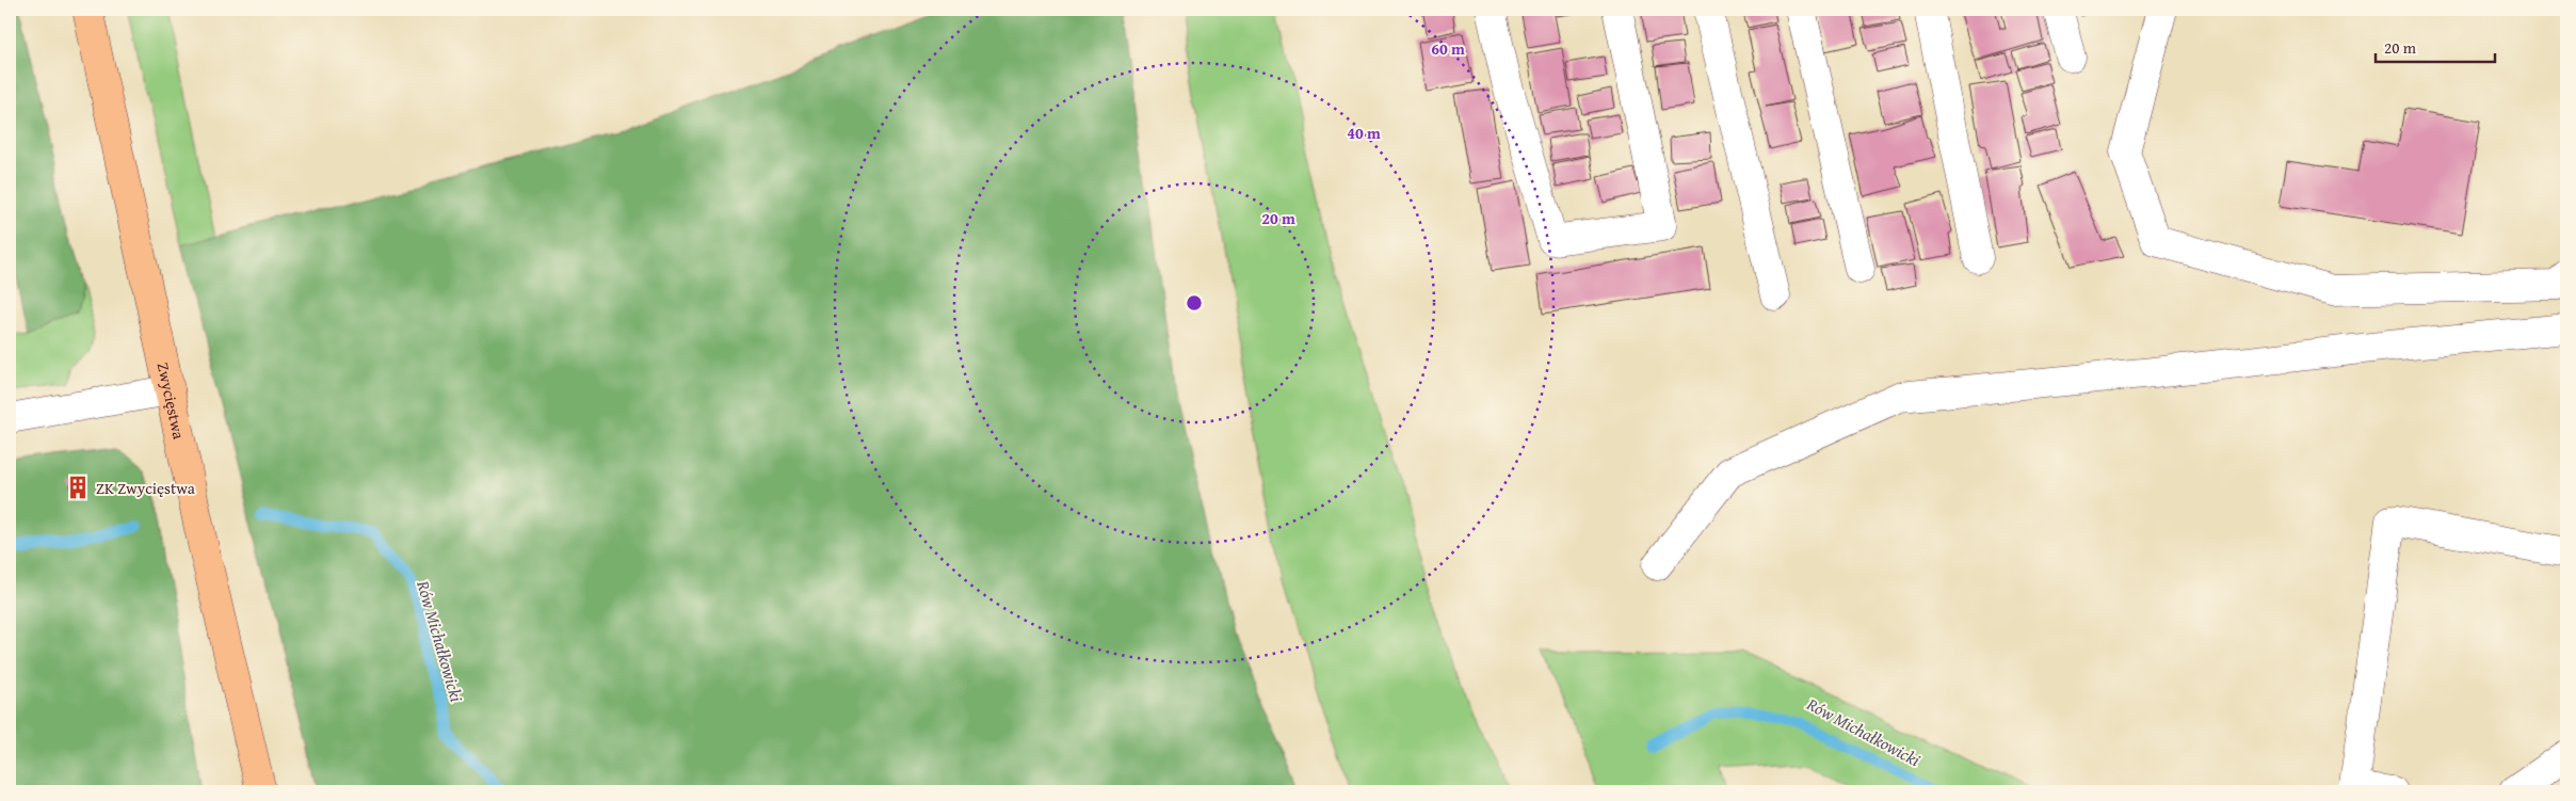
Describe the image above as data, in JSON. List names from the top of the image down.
{
  "streets": {
    "main road": ["Zwycięstwa"]
  },
  "water": ["Rów Michałkowicki"],
  "places": {
    "building": ["ZK Zwycięstwa"]
  },
  "scale_bar": "20 m",
  "rings": ["60 m", "40 m", "20 m"]
}
